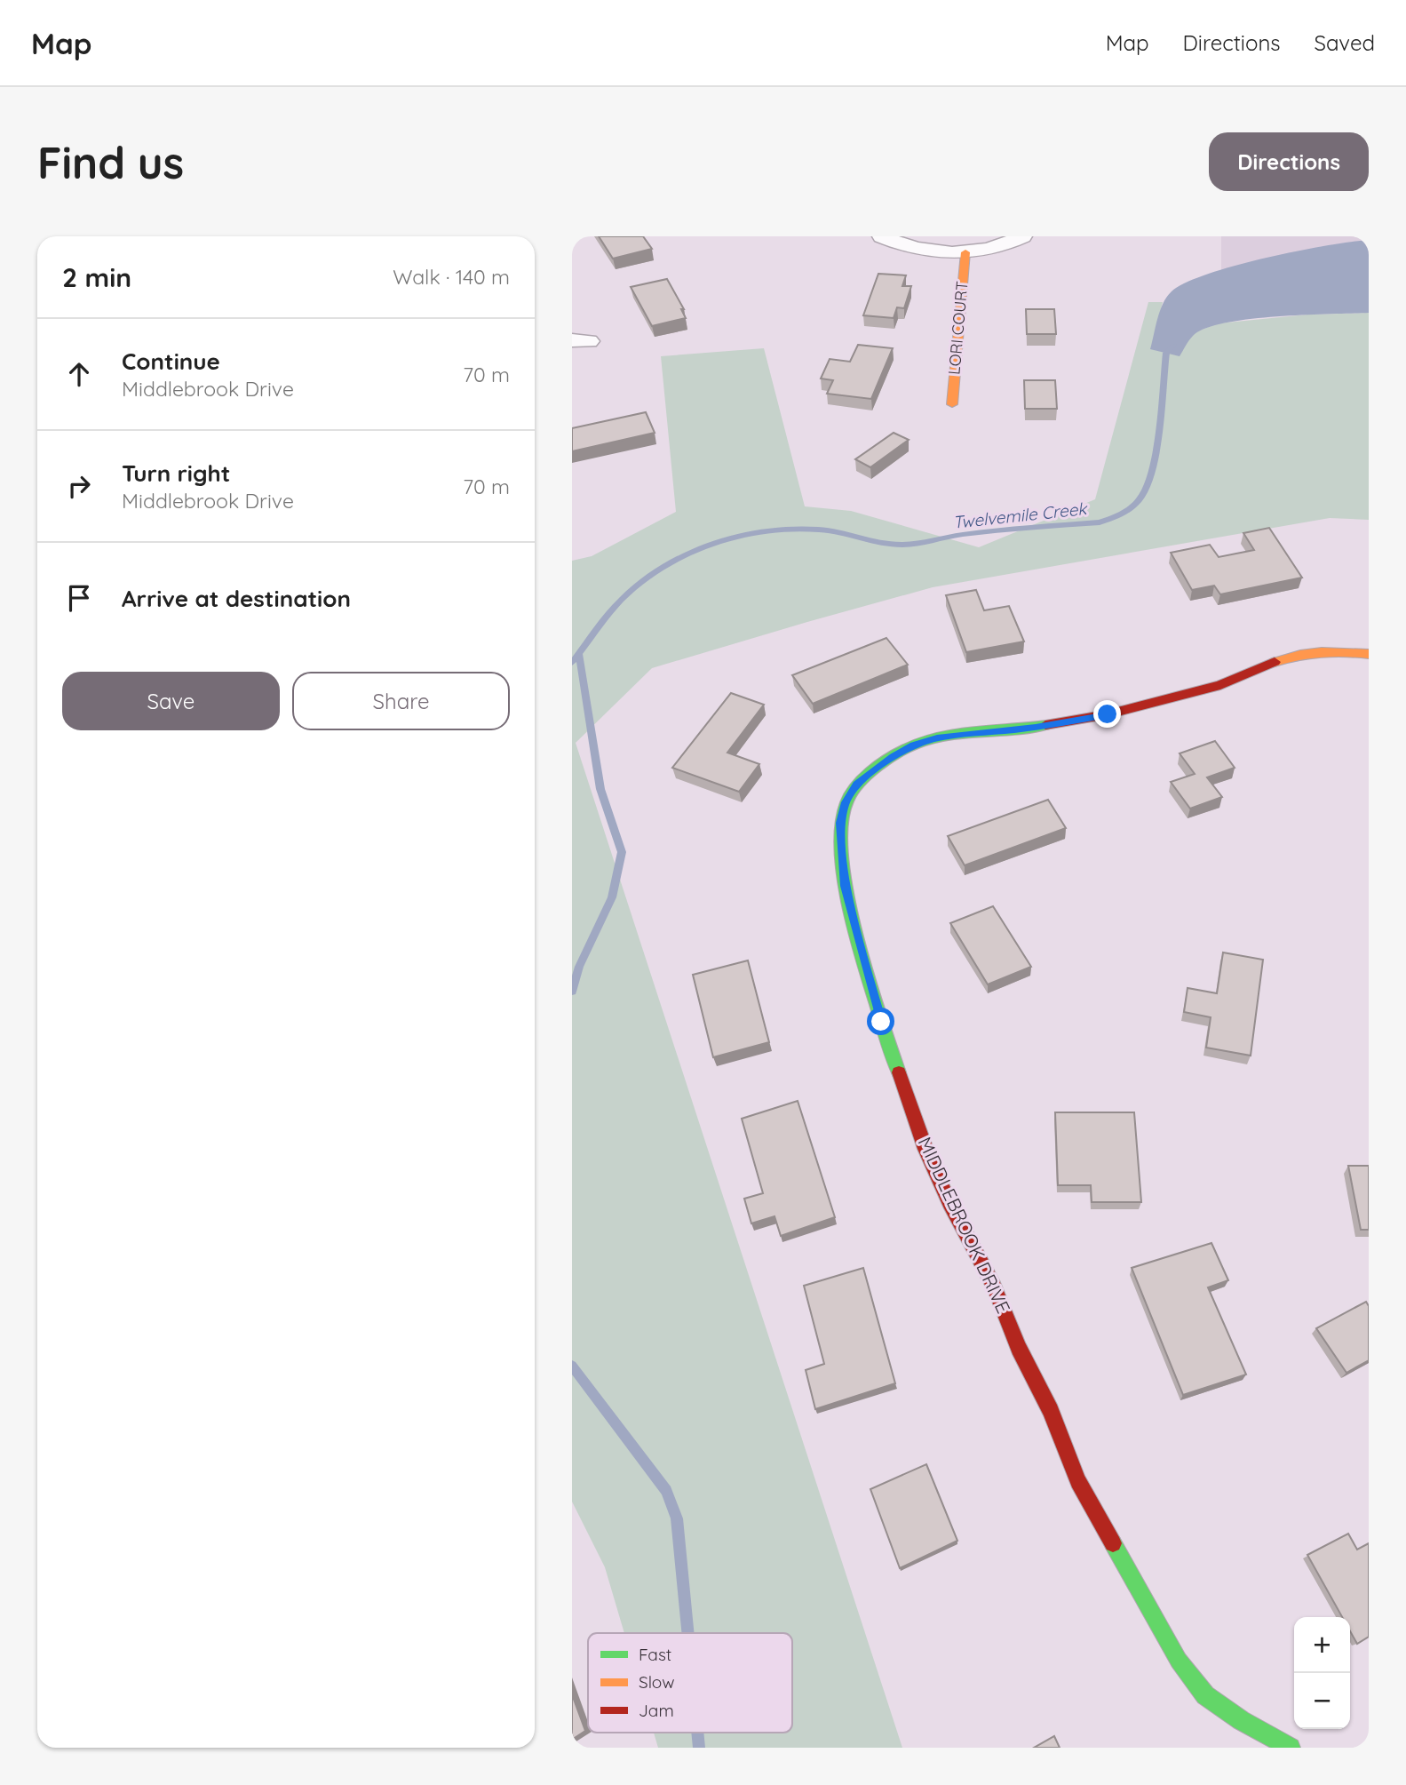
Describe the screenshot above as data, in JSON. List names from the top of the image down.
{
  "streets": {
    "street": ["LORI COURT", "MIDDLEBROOK DRIVE"]
  },
  "water": ["Twelvemile Creek"],
  "legend": ["Fast", "Slow", "Jam"],
  "page": {
    "header": "Map",
    "nav": ["Map", "Directions", "Saved"],
    "buttons": [
      "Directions",
      ["Save", "Share"]
    ],
    "title": "Find us",
    "heading": ["2 min", "Walk · 140 m"],
    "list": [
      ["Continue", "Middlebrook Drive", "70 m"],
      ["Turn right", "Middlebrook Drive", "70 m"],
      "Arrive at destination"
    ],
    "map_buttons": ["+", "−"]
  }
}
